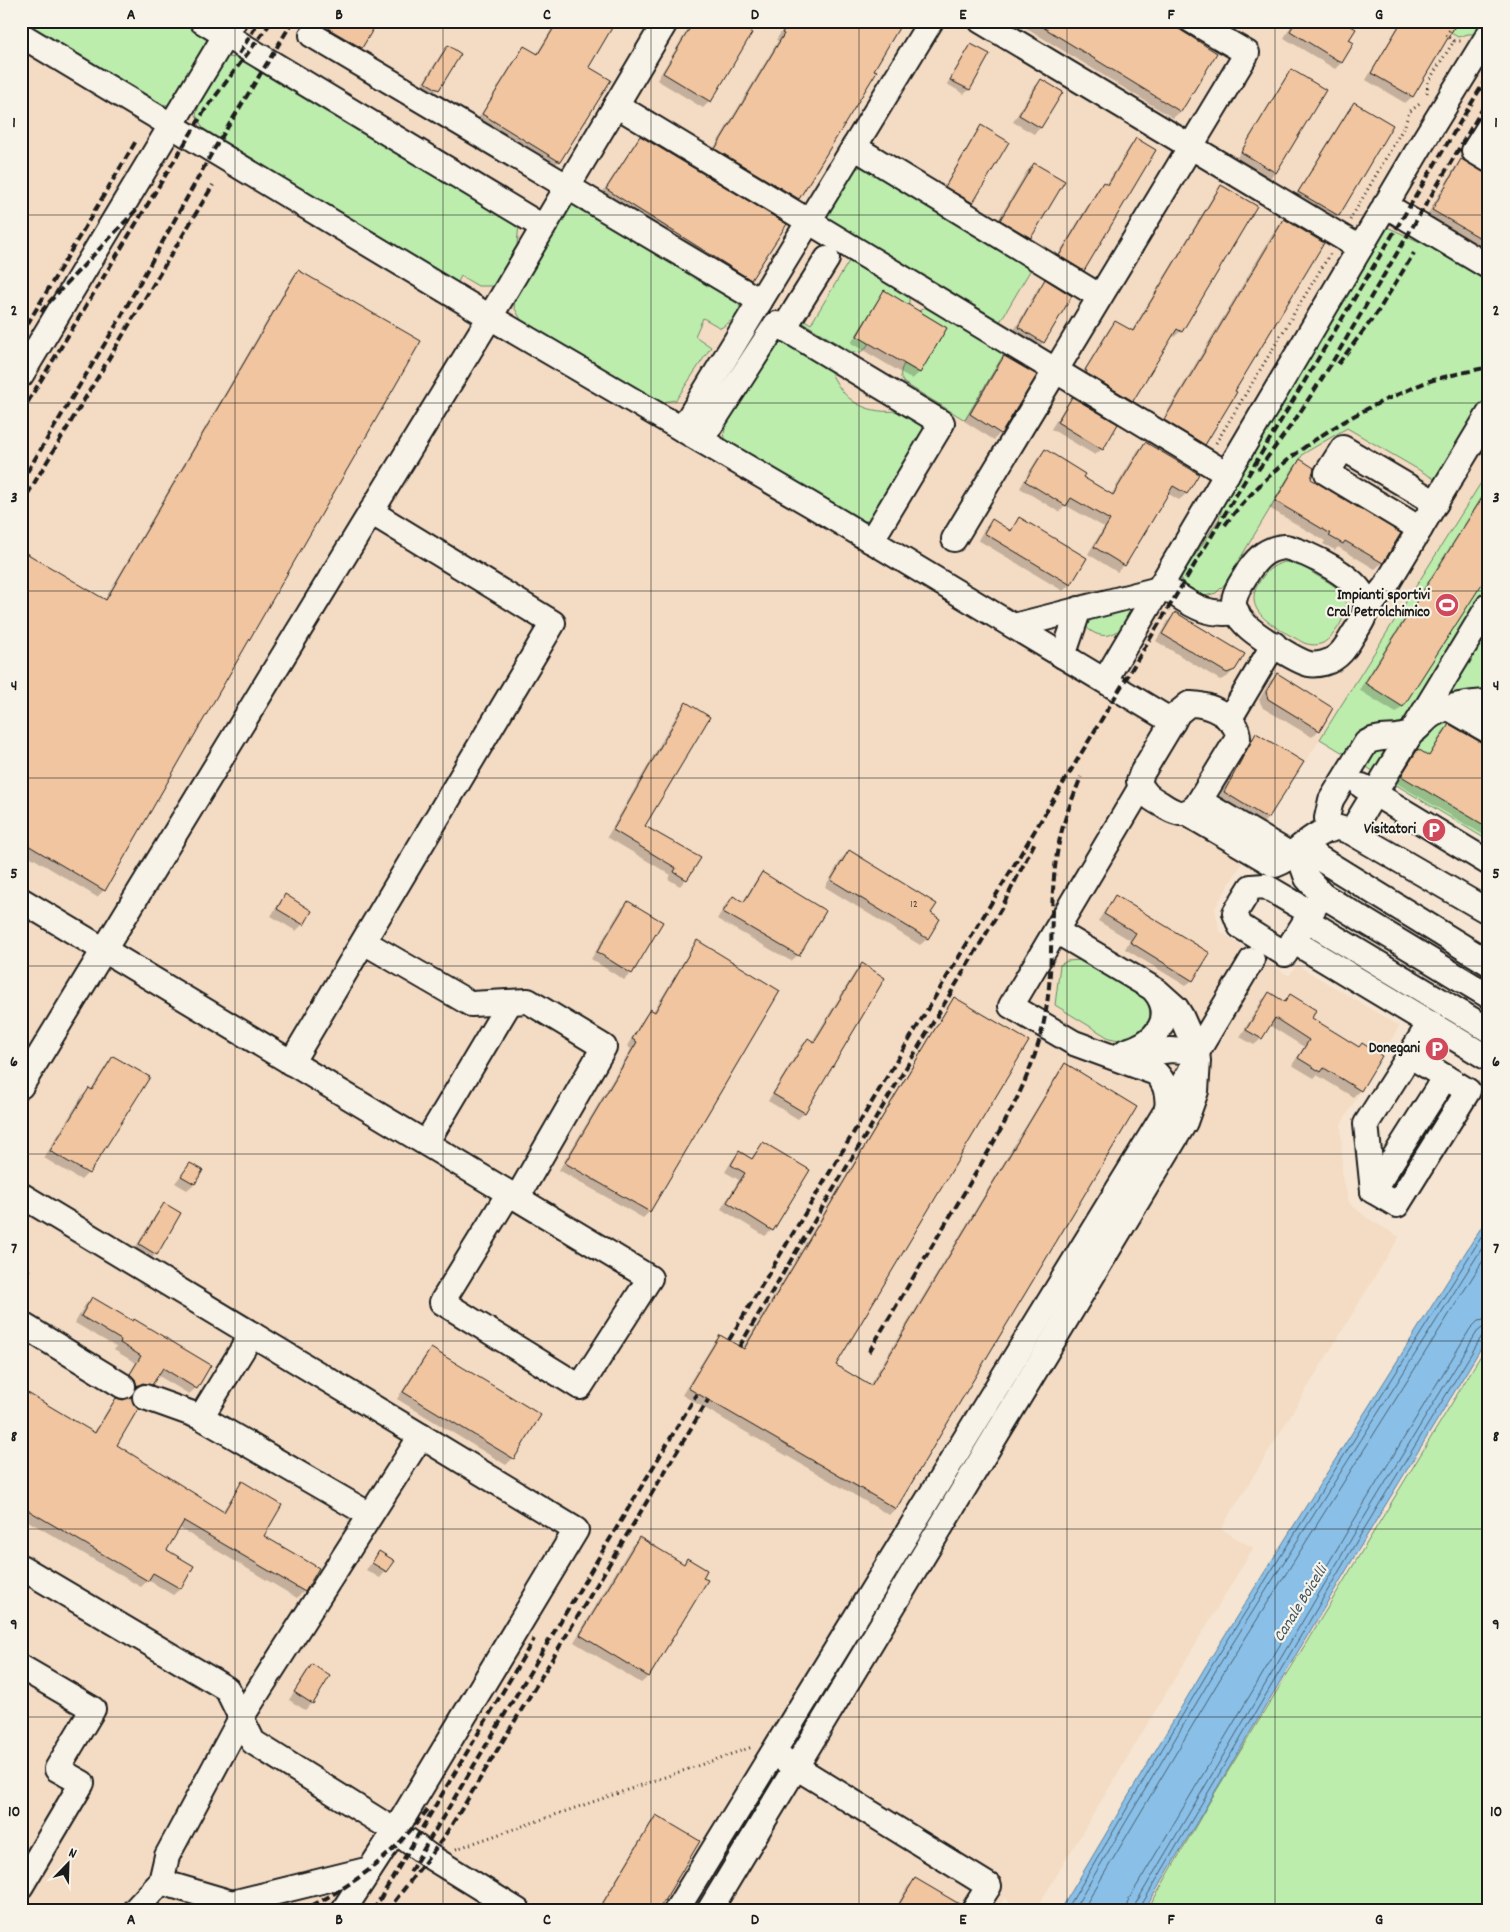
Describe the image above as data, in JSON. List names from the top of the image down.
{
  "water": ["Canale Boicelli"],
  "places": {
    "sports": ["Impianti sportivi Cral Petrolchimico"],
    "parking": ["Visitatori", "Donegani"]
  },
  "house_numbers": ["12"],
  "north": "top right",
  "grid": {
    "columns": [
      "A",
      "B",
      "C",
      "D",
      "E",
      "F",
      "G"
    ],
    "rows": [
      "1",
      "2",
      "3",
      "4",
      "5",
      "6",
      "7",
      "8",
      "9",
      "10"
    ]
  }
}
